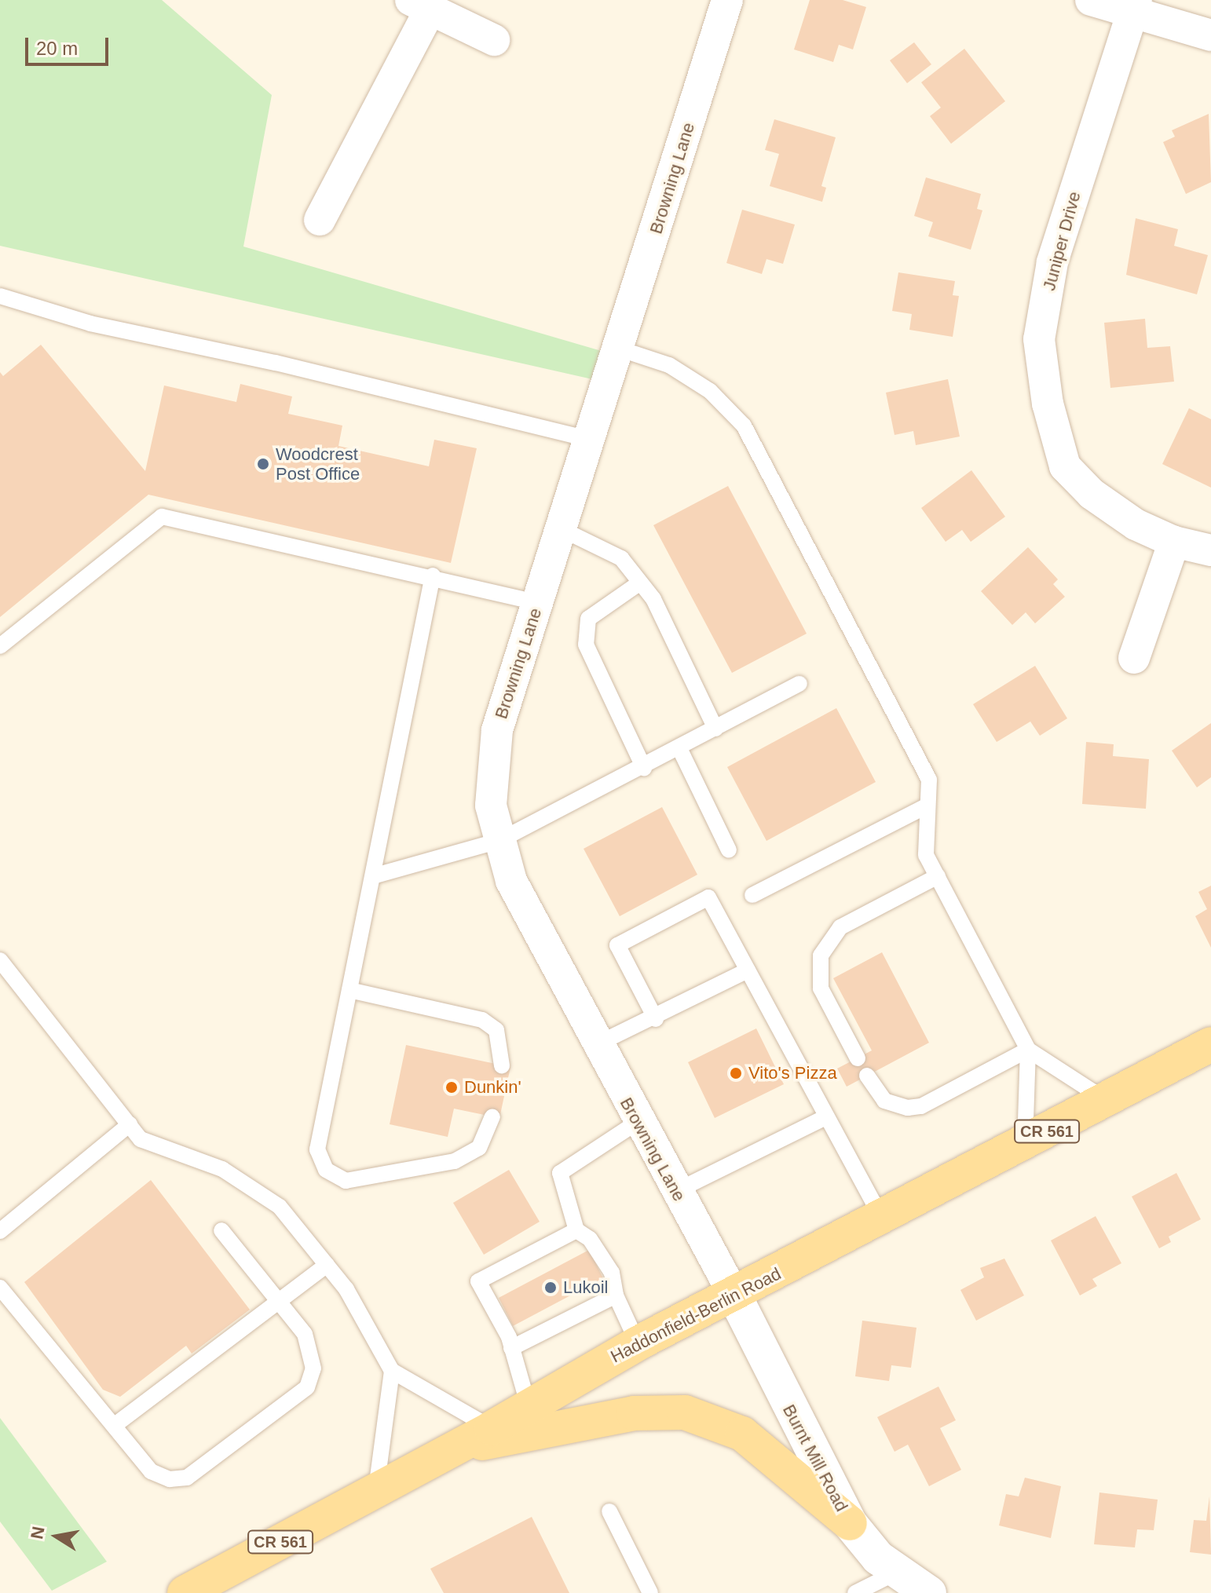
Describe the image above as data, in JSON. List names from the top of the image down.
{
  "streets": {
    "main road": ["CR 561", "Haddonfield-Berlin Road", "Burnt Mill Road"],
    "street": ["Browning Lane", "Juniper Drive"]
  },
  "crossings": [
    ["Browning Lane", "Haddonfield-Berlin Road"],
    ["Browning Lane", "Burnt Mill Road"],
    ["Haddonfield-Berlin Road", "Burnt Mill Road"]
  ],
  "places": [
    "Woodcrest Post Office",
    "Vito's Pizza",
    "Dunkin'",
    "Lukoil"
  ],
  "scale_bar": "20 m",
  "north": "left"
}
